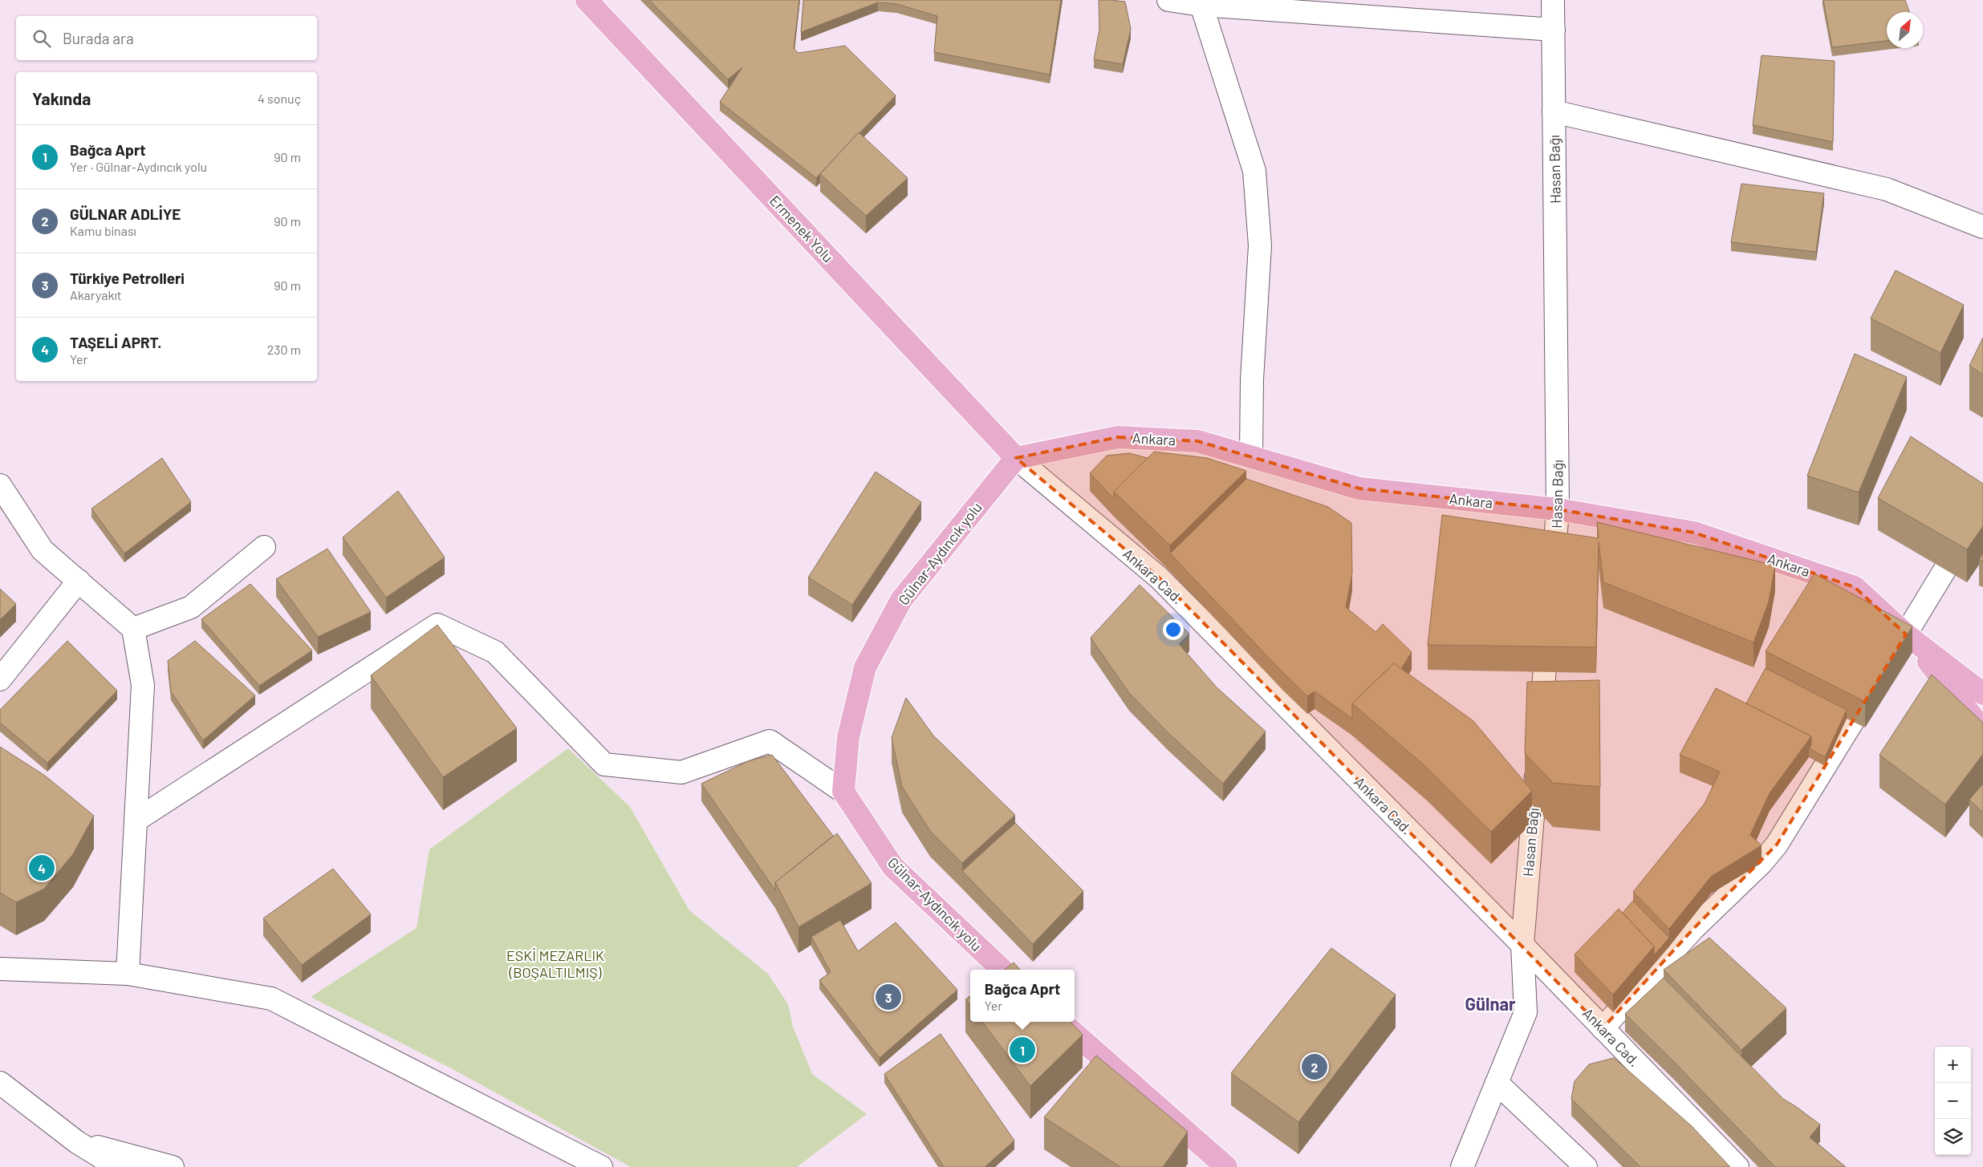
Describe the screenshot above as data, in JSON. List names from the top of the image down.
{
  "streets": {
    "main road": ["Ermenek Yolu", "Ankara", "Gülnar-Aydıncık yolu"],
    "street": ["Hasan Bağı", "Ankara Cad."]
  },
  "crossings": [
    ["Hasan Bağı", "Ankara"],
    ["Hasan Bağı", "Ankara Cad."],
    ["Ermenek Yolu", "Ankara"],
    ["Ermenek Yolu", "Gülnar-Aydıncık yolu"],
    ["Ermenek Yolu", "Ankara Cad."],
    ["Ankara", "Gülnar-Aydıncık yolu"],
    ["Ankara", "Ankara Cad."],
    ["Gülnar-Aydıncık yolu", "Ankara Cad."]
  ],
  "districts": ["Gülnar"],
  "parks": ["ESKİ MEZARLIK (BOŞALTILMIŞ)"],
  "north": "top right",
  "page": {
    "search": "Burada ara",
    "heading": ["Yakında", "4 sonuç"],
    "list": [
      {
        "mark": "1",
        "name": "Bağca Aprt",
        "note": "Yer · Gülnar-Aydıncık yolu",
        "value": "90 m"
      },
      {
        "mark": "2",
        "name": "GÜLNAR ADLİYE",
        "note": "Kamu binası",
        "value": "90 m"
      },
      {
        "mark": "3",
        "name": "Türkiye Petrolleri",
        "note": "Akaryakıt",
        "value": "90 m"
      },
      {
        "mark": "4",
        "name": "TAŞELİ APRT.",
        "note": "Yer",
        "value": "230 m"
      }
    ],
    "pins": [
      "4",
      "3",
      "1",
      "2"
    ],
    "popup": ["Bağca Aprt", "Yer"],
    "map_buttons": ["+", "−"]
  }
}
